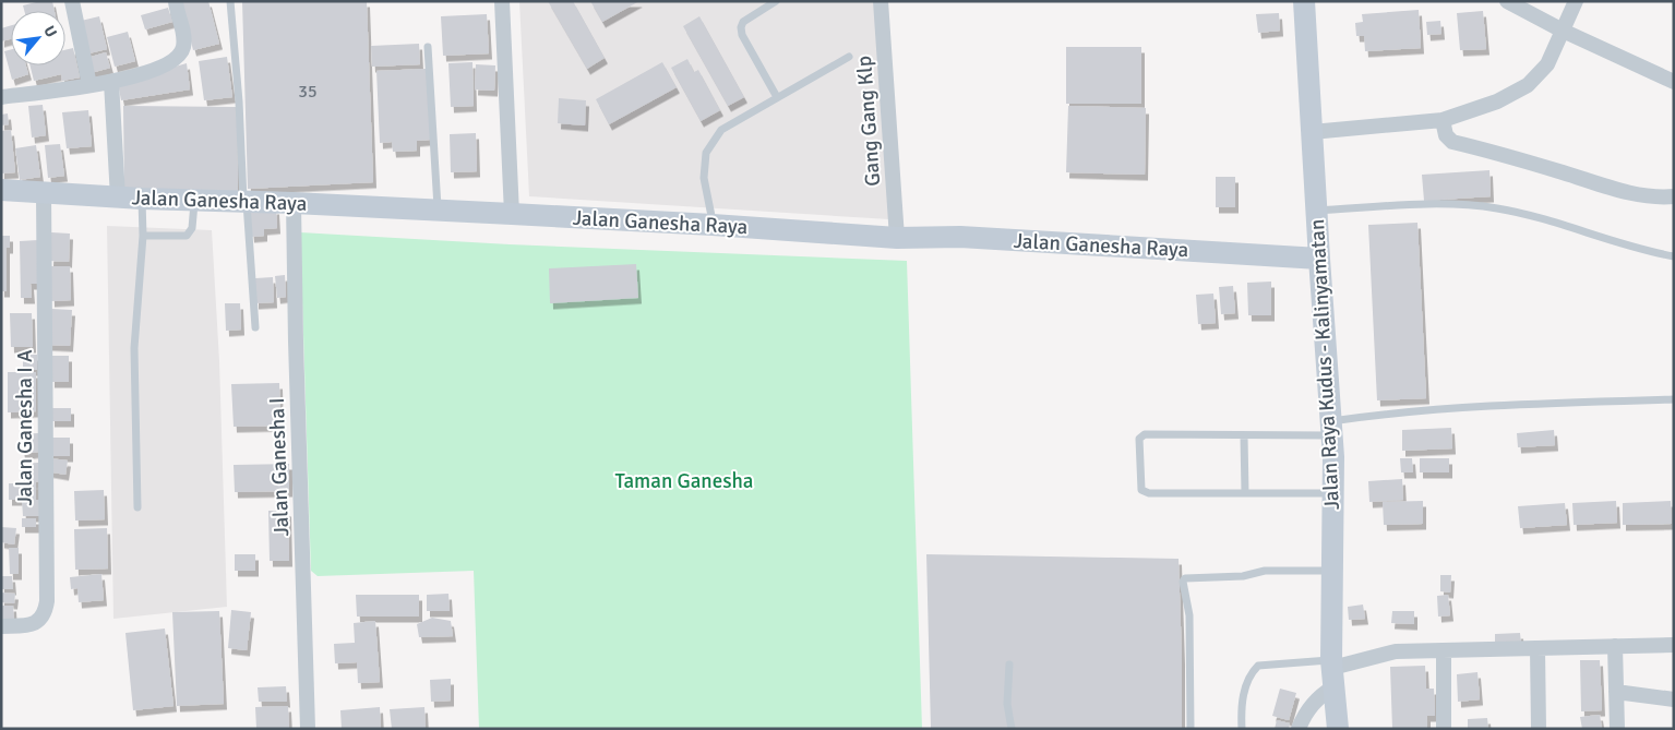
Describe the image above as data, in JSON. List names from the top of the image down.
{
  "streets": {
    "street": [
      "Gang Gang Klp",
      "Jalan Ganesha Raya",
      "Jalan Raya Kudus - Kalinyamatan",
      "Jalan Ganesha I A",
      "Jalan Ganesha I"
    ]
  },
  "crossings": [
    ["Gang Gang Klp", "Jalan Ganesha Raya"],
    ["Jalan Ganesha Raya", "Jalan Raya Kudus - Kalinyamatan"],
    ["Jalan Ganesha Raya", "Jalan Ganesha I A"],
    ["Jalan Ganesha Raya", "Jalan Ganesha I"]
  ],
  "parks": ["Taman Ganesha"],
  "house_numbers": ["35"],
  "north": "top right"
}
